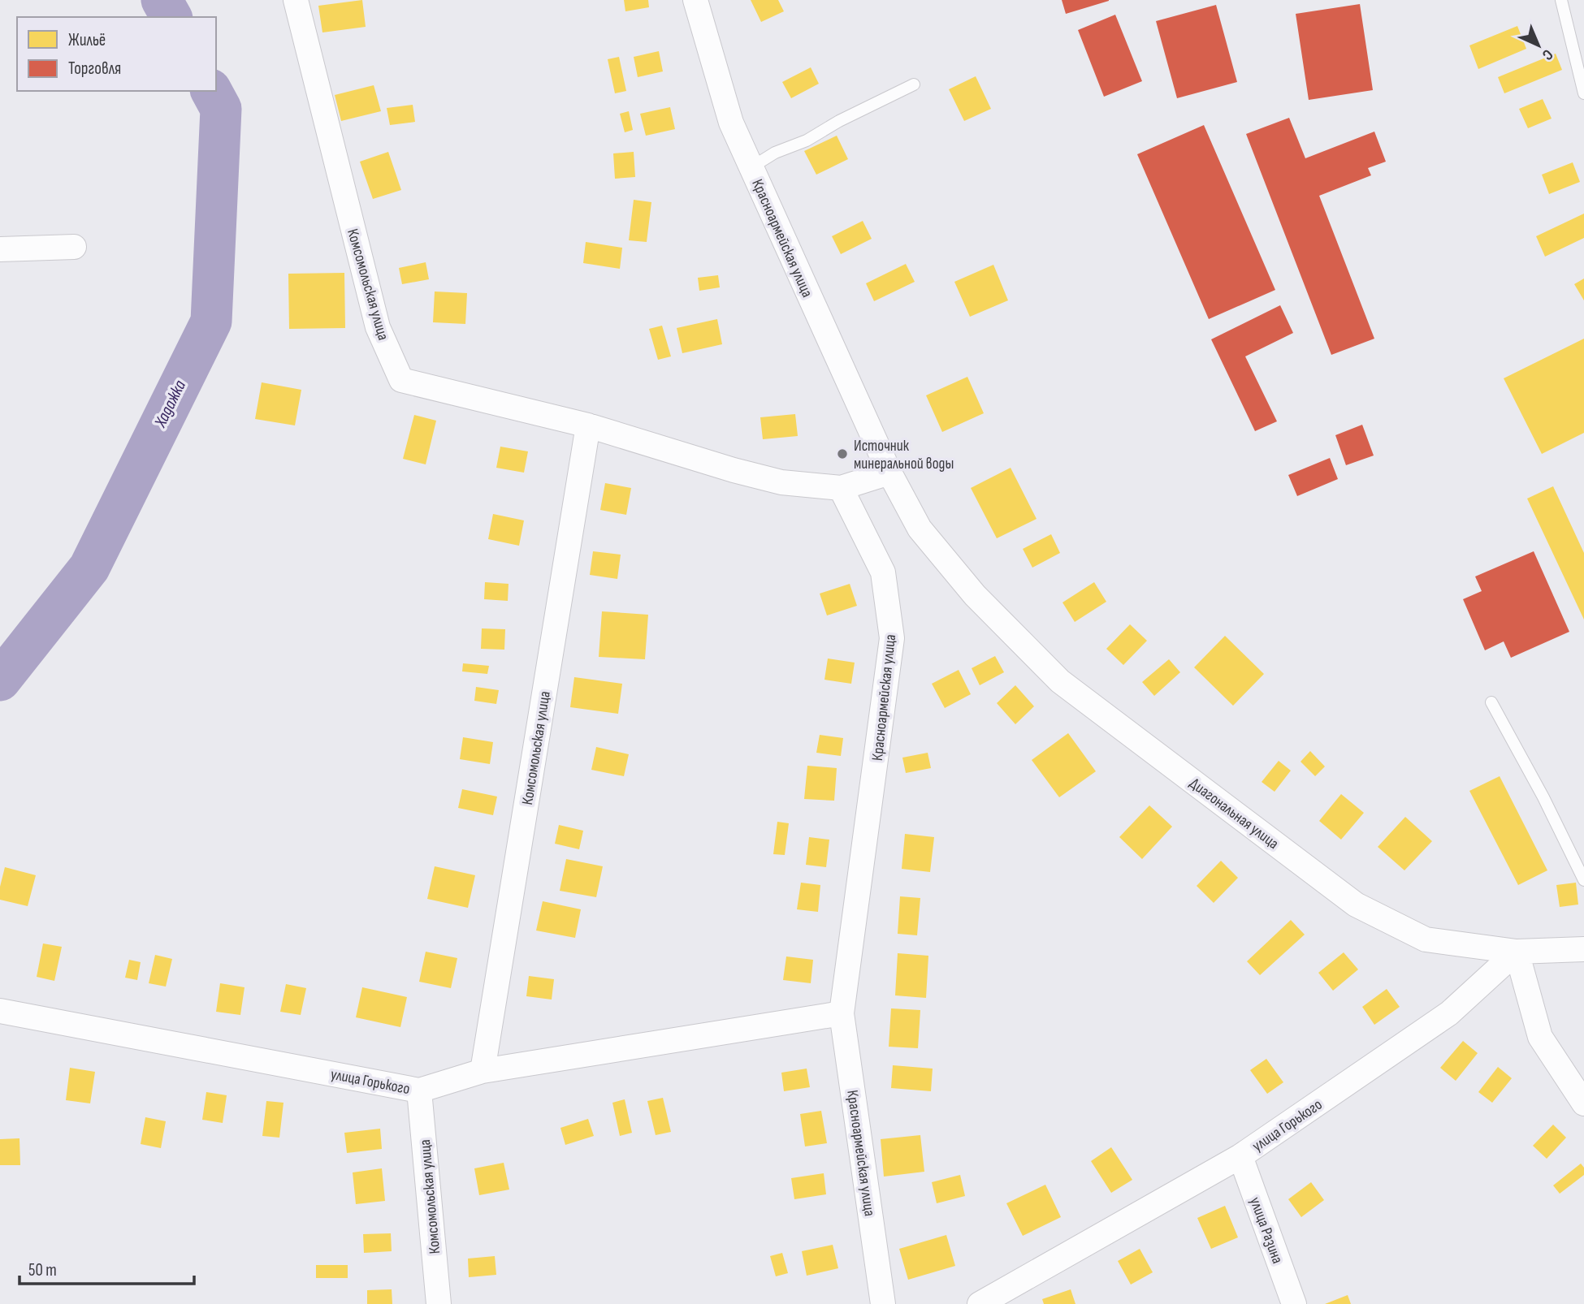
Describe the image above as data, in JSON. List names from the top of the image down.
{
  "streets": {
    "street": [
      "Красноармейская улица",
      "Комсомольская улица",
      "Диагональная улица",
      "улица Горького",
      "улица Разина"
    ]
  },
  "crossings": [
    ["Красноармейская улица", "Комсомольская улица"],
    ["Красноармейская улица", "Диагональная улица"],
    ["Красноармейская улица", "улица Горького"],
    ["Комсомольская улица", "улица Горького"],
    ["Диагональная улица", "улица Горького"],
    ["улица Горького", "улица Разина"]
  ],
  "water": ["Хадажка"],
  "places": ["Источник минеральной воды"],
  "legend": ["Жильё", "Торговля"],
  "scale_bar": "50 m",
  "north": "bottom right"
}
